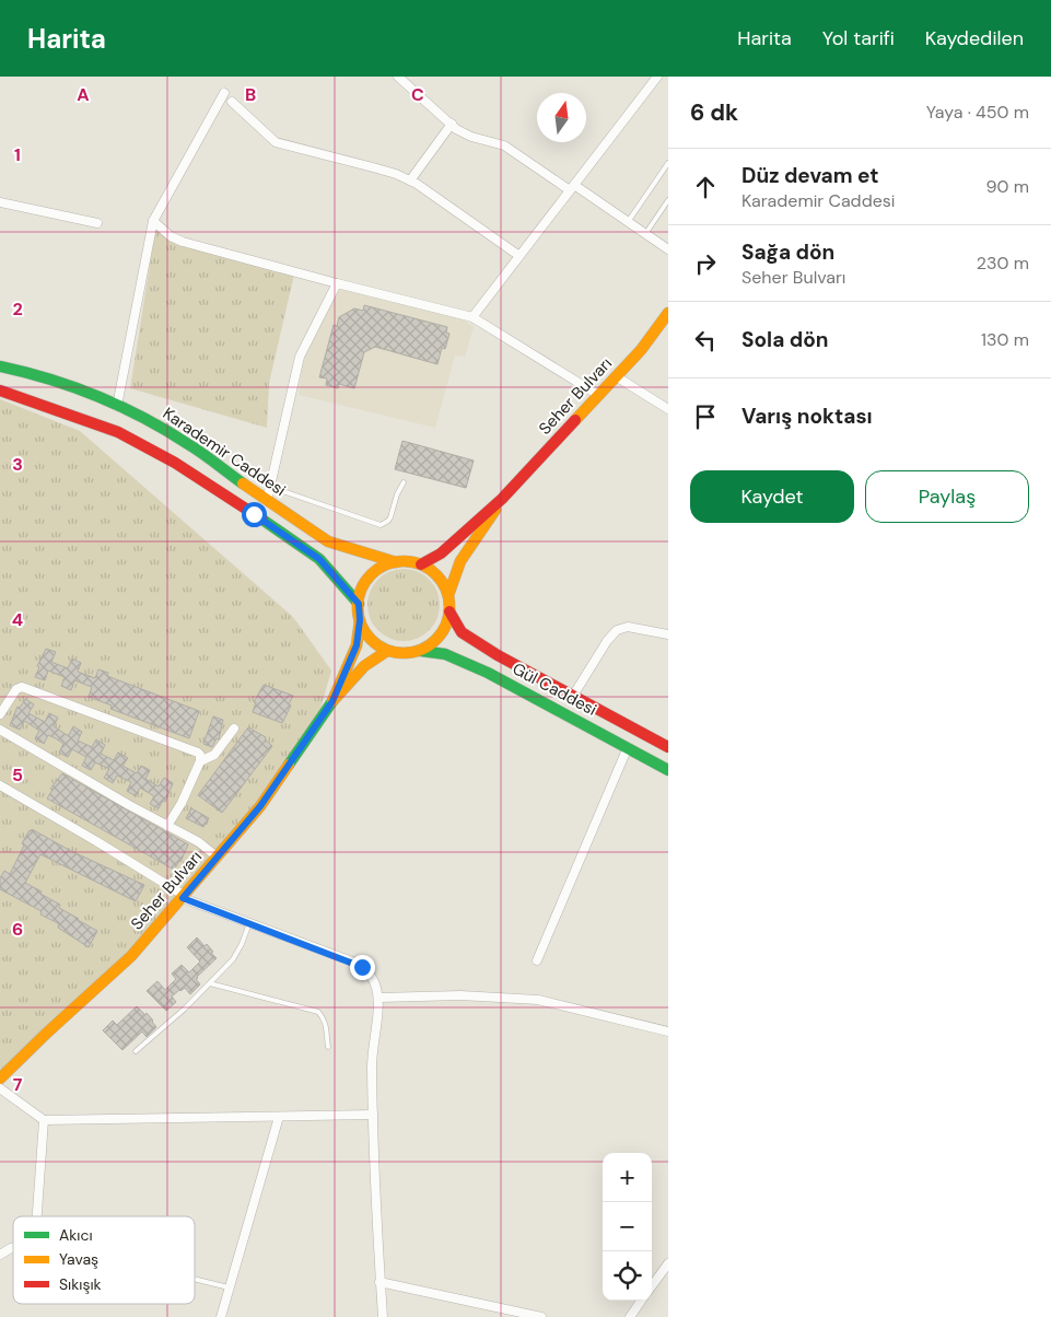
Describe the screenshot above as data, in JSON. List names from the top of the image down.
{
  "streets": {
    "street": ["Seher Bulvarı", "Karademir Caddesi", "Gül Caddesi"]
  },
  "crossings": [
    ["Seher Bulvarı", "Karademir Caddesi"],
    ["Seher Bulvarı", "Gül Caddesi"],
    ["Karademir Caddesi", "Gül Caddesi"]
  ],
  "legend": ["Akıcı", "Yavaş", "Sıkışık"],
  "north": "top",
  "page": {
    "header": "Harita",
    "nav": ["Harita", "Yol tarifi", "Kaydedilen"],
    "heading": ["6 dk", "Yaya · 450 m"],
    "list": [
      ["Düz devam et", "Karademir Caddesi", "90 m"],
      ["Sağa dön", "Seher Bulvarı", "230 m"],
      ["Sola dön", "130 m"],
      "Varış noktası"
    ],
    "buttons": ["Kaydet", "Paylaş"],
    "map_buttons": ["+", "−"]
  },
  "grid": {
    "columns": ["A", "B", "C"],
    "rows": [
      "1",
      "2",
      "3",
      "4",
      "5",
      "6",
      "7"
    ]
  }
}
